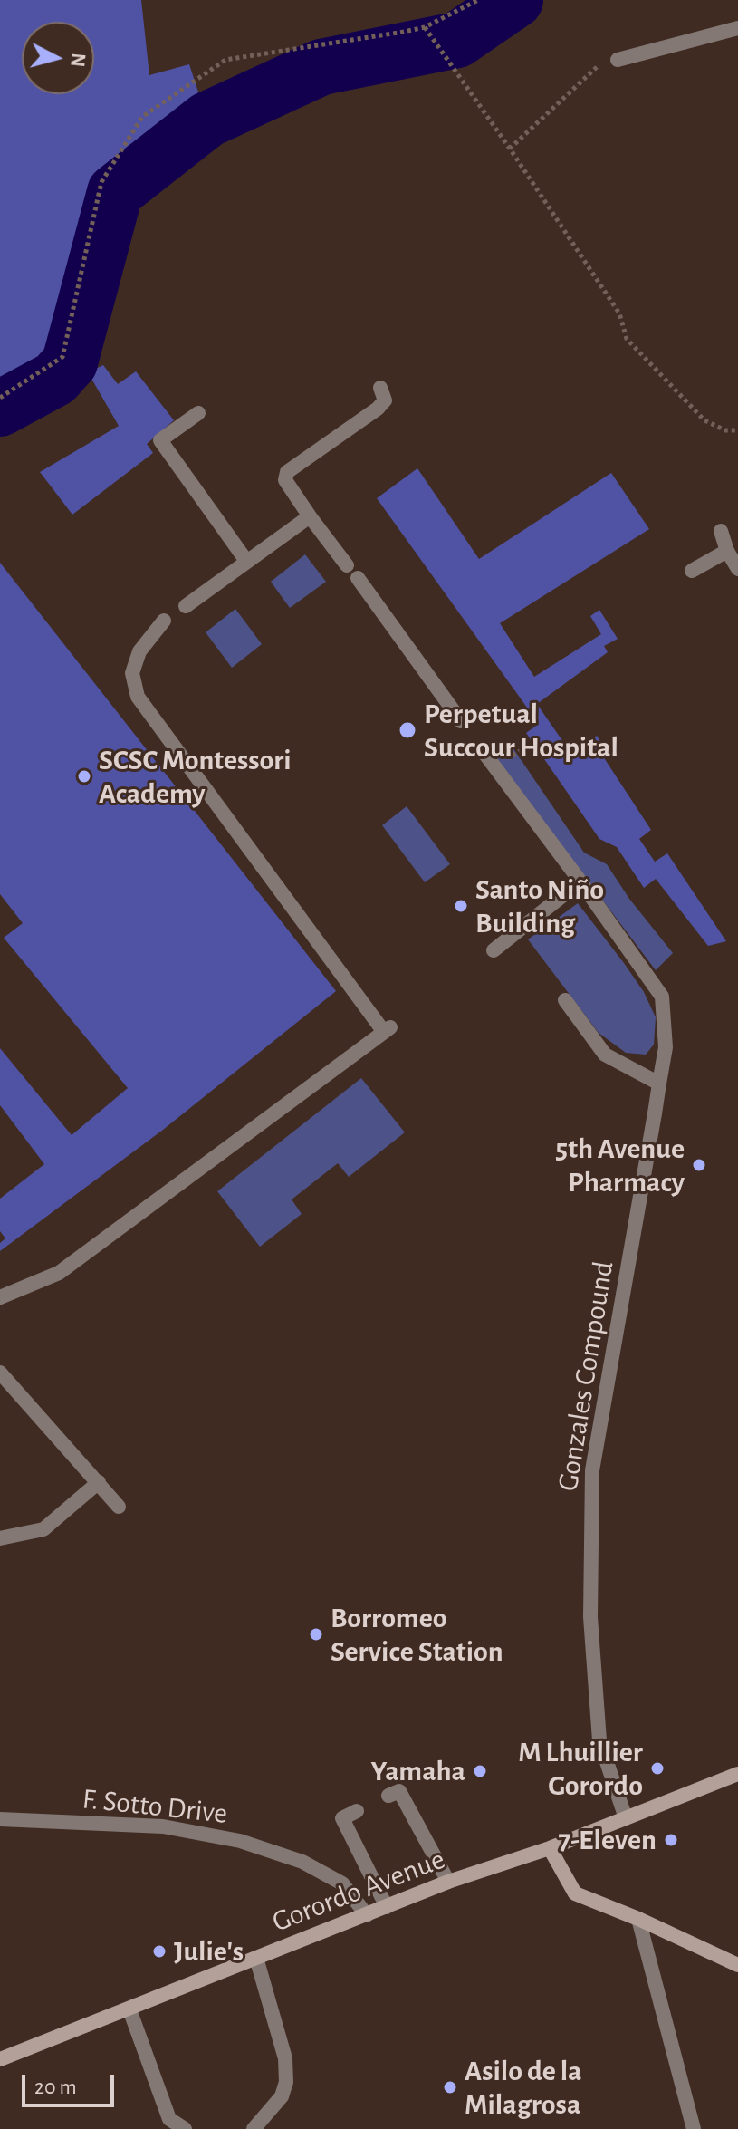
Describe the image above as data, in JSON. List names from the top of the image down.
{
  "streets": {
    "main road": ["Gorordo Avenue"],
    "street": ["Gonzales Compound", "F. Sotto Drive"]
  },
  "crossings": [
    ["Gonzales Compound", "Gorordo Avenue"],
    ["F. Sotto Drive", "Gorordo Avenue"]
  ],
  "places": [
    "Perpetual Succour Hospital",
    "SCSC Montessori Academy",
    "Santo Niño Building",
    "5th Avenue Pharmacy",
    "Borromeo Service Station",
    "M Lhuillier Gorordo",
    "Yamaha",
    "7-Eleven",
    "Julie's",
    "Asilo de la Milagrosa"
  ],
  "scale_bar": "20 m",
  "north": "right"
}
